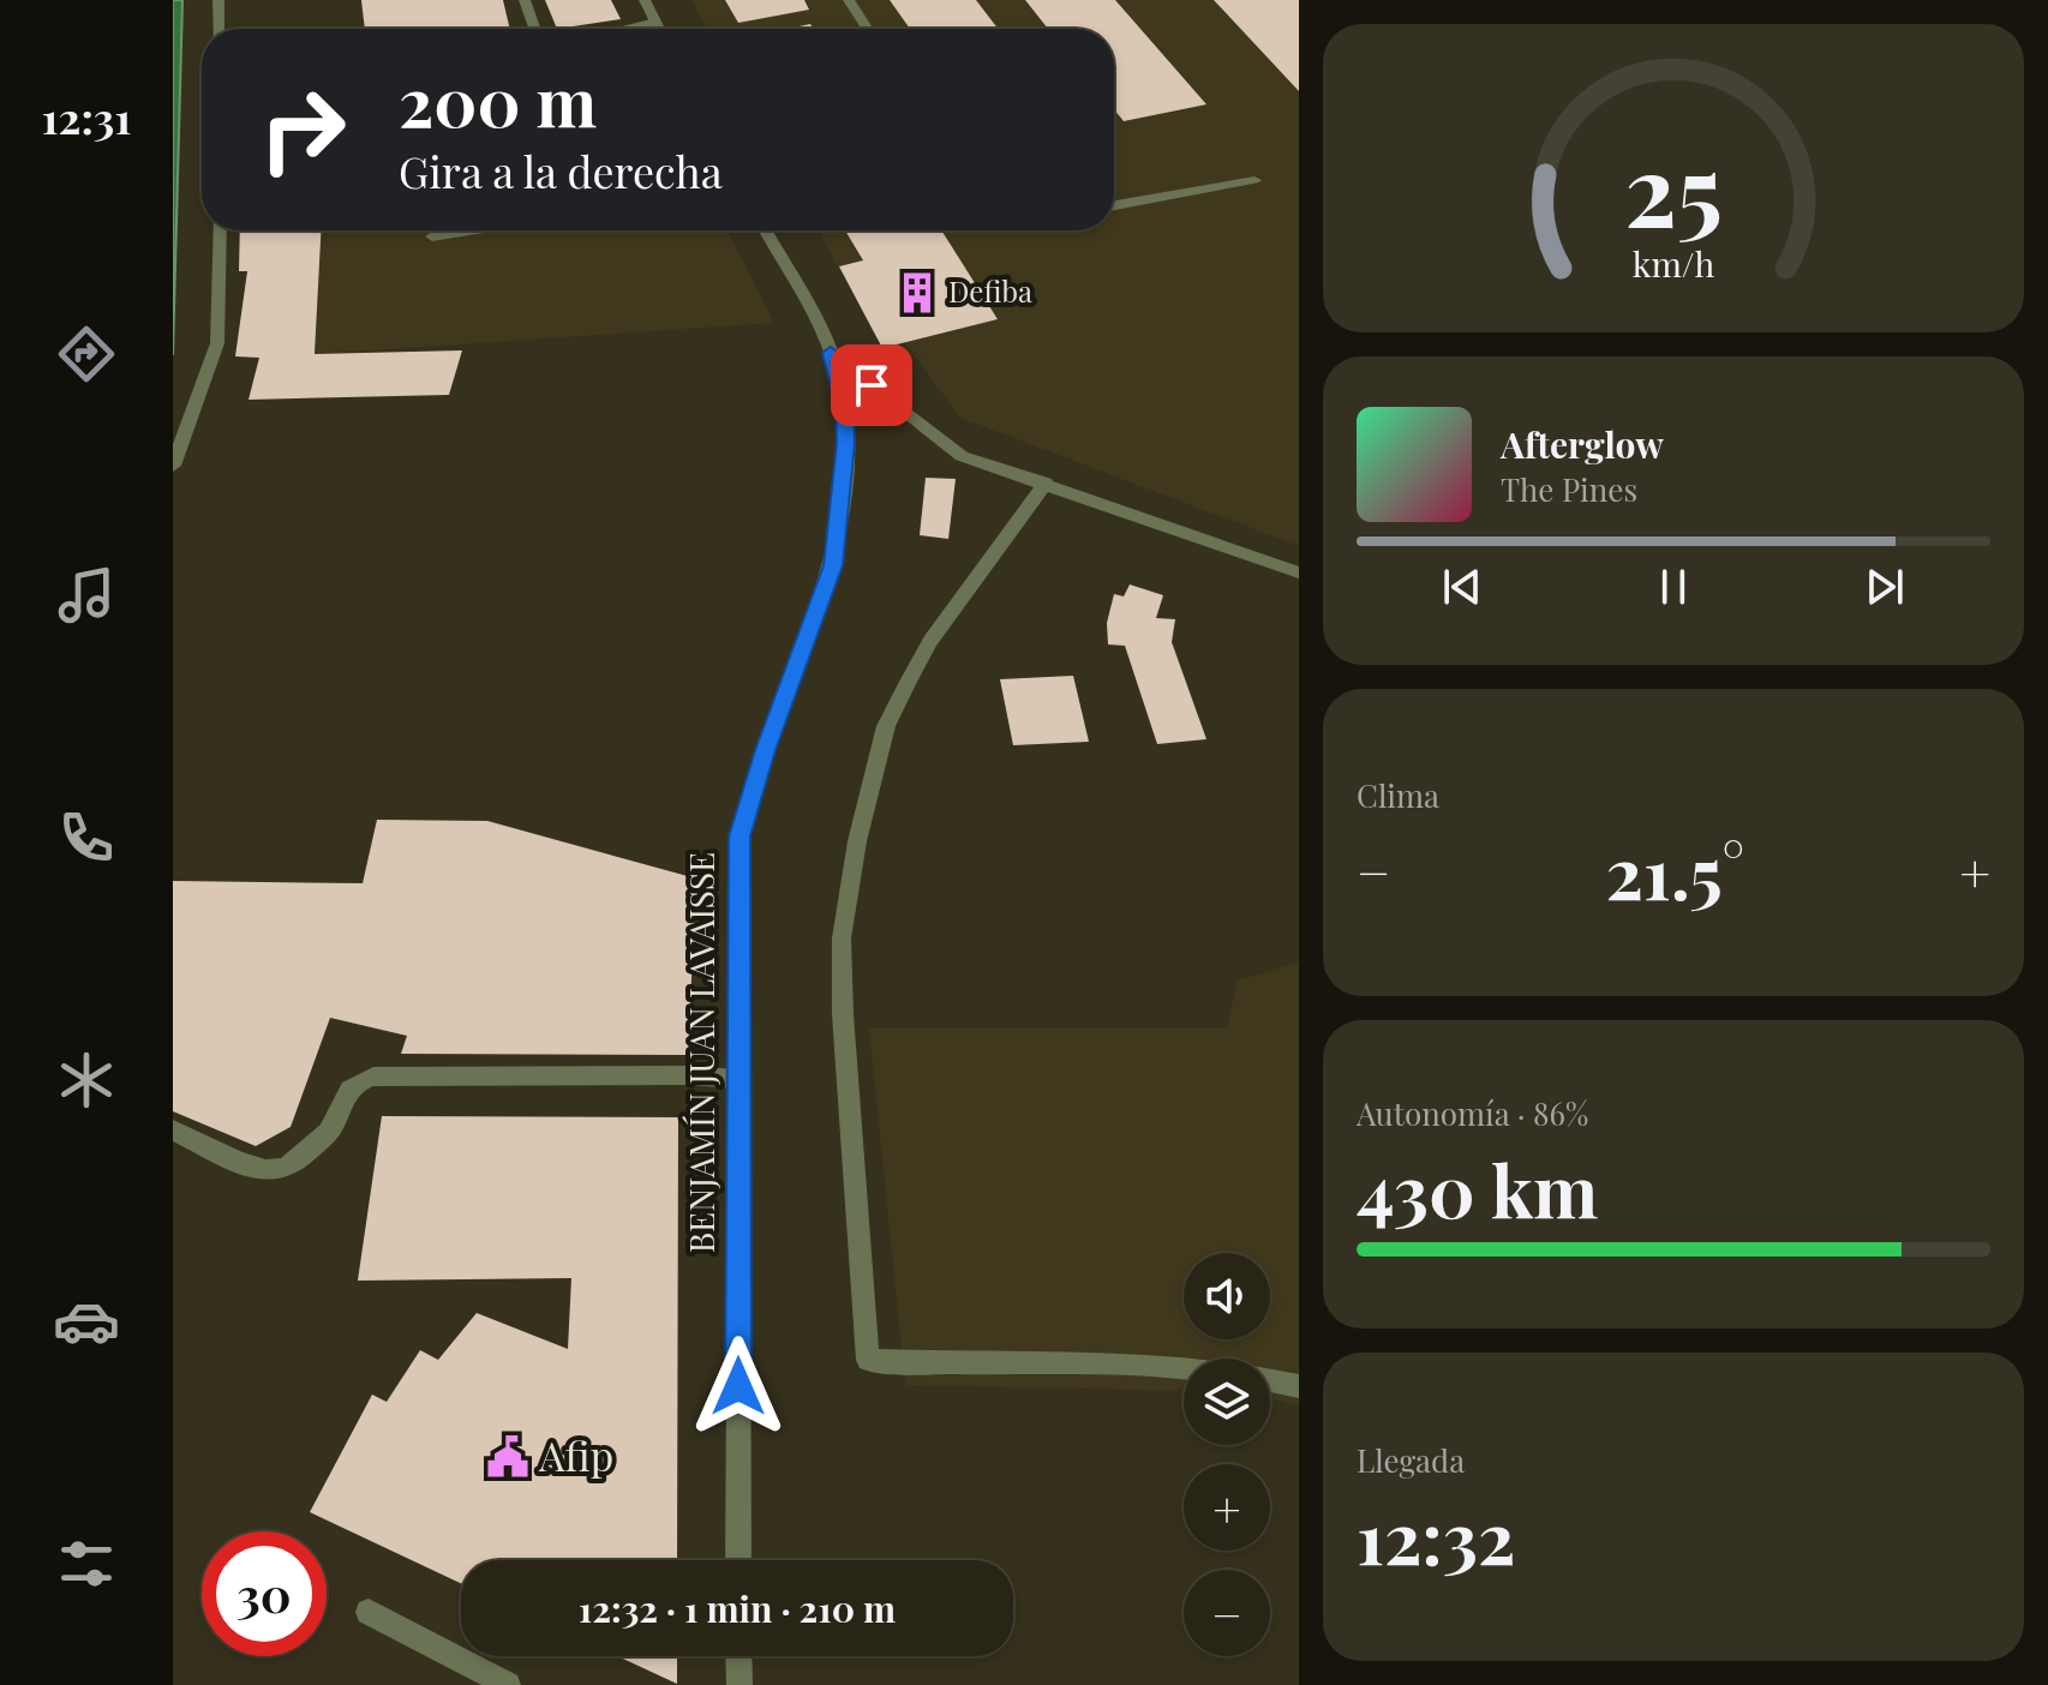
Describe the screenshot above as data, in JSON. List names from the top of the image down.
{
  "streets": {
    "street": ["BENJAMÍN JUAN LAVAISSE"]
  },
  "places": {
    "building": ["Defiba"],
    "public building": ["Afip"]
  },
  "page": {
    "tabs": "12:31",
    "turn": ["200 m", "Gira a la derecha"],
    "song": ["Afterglow", "The Pines"],
    "tile": [
      "Clima",
      ["Autonomía · 86%", "430 km"],
      ["Llegada", "12:32"]
    ],
    "heat": ["−", "21.5°", "+"],
    "map_buttons": ["+", "−"],
    "limit": "30",
    "trip": "12:32 · 1 min · 210 m",
    "gauge": ["25", "km/h"]
  }
}
